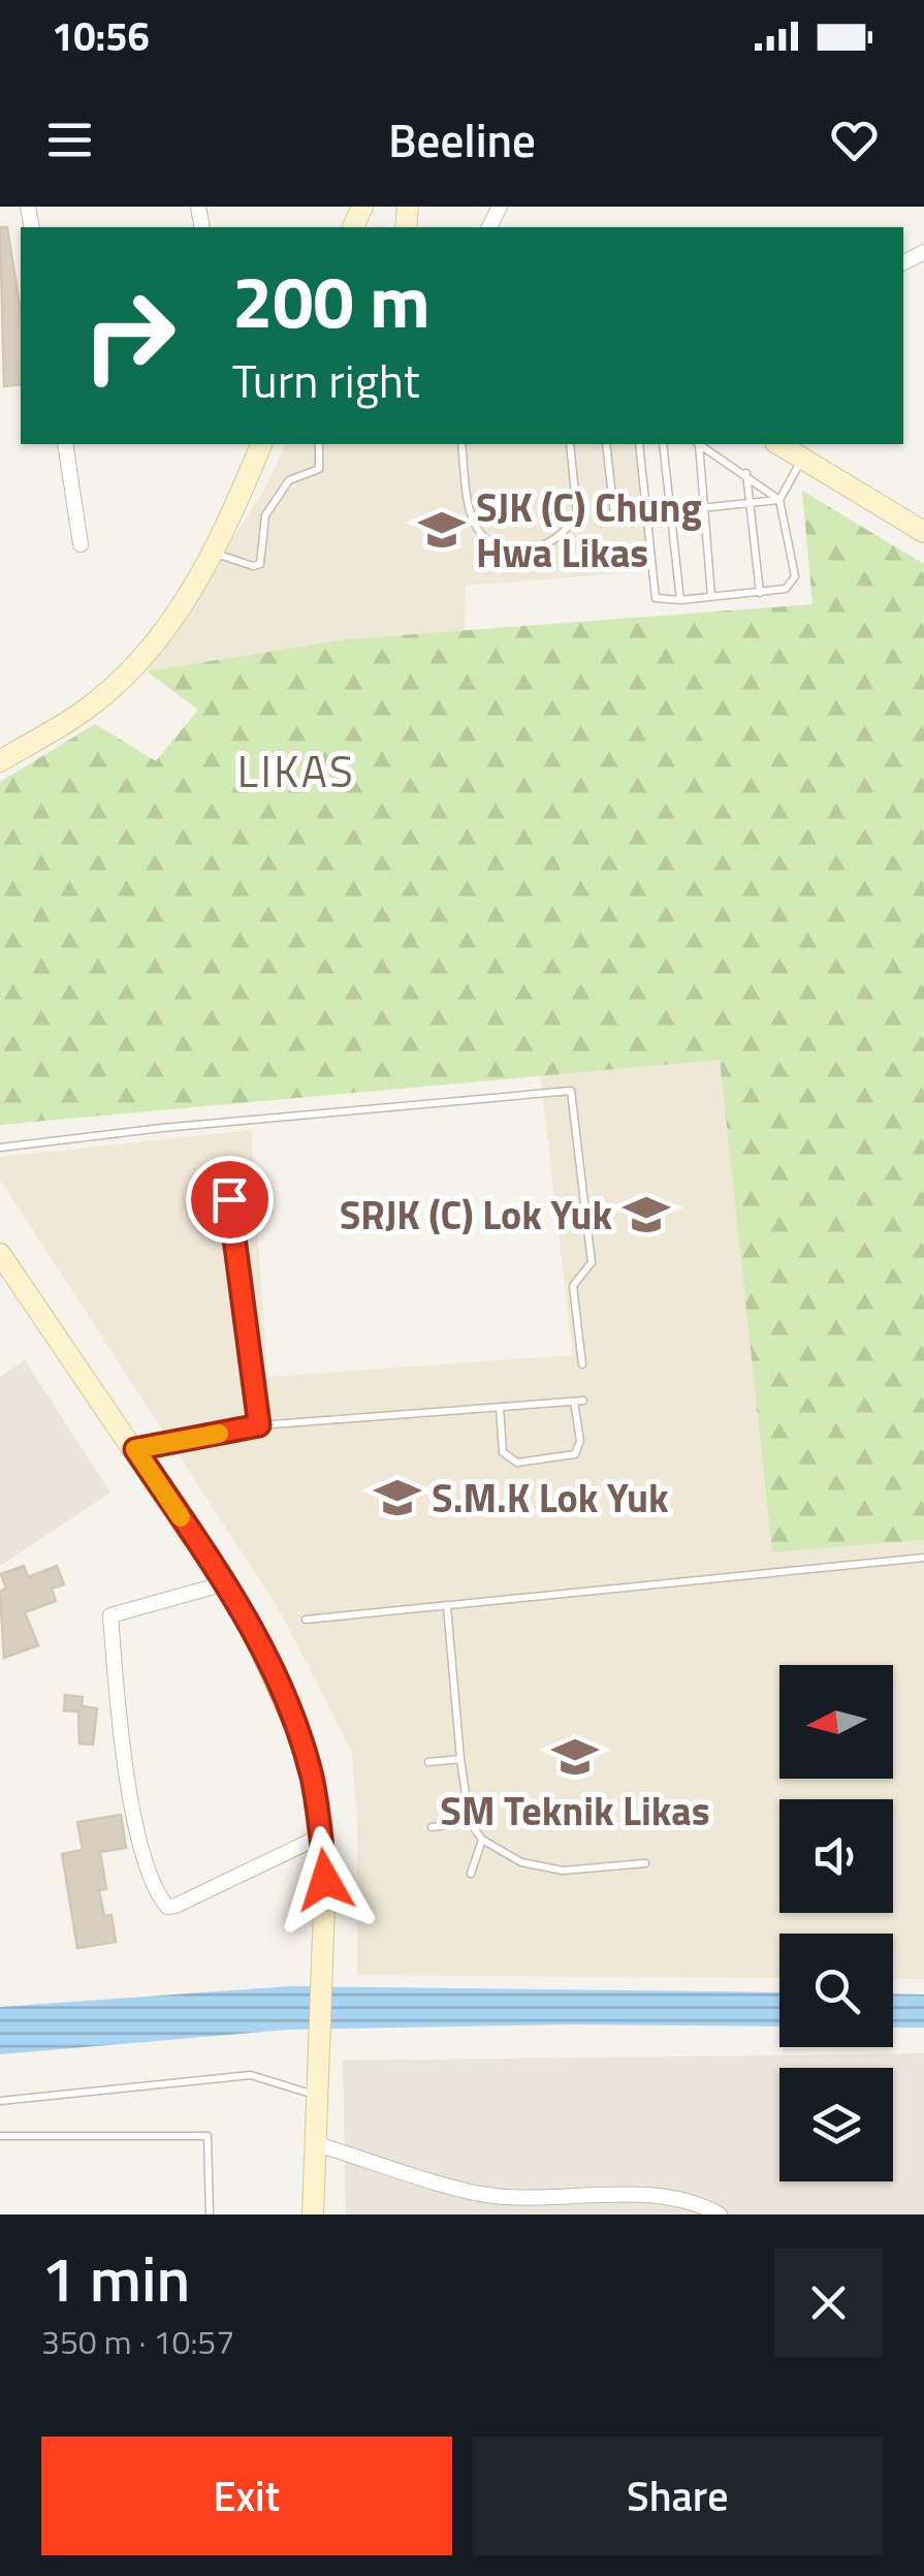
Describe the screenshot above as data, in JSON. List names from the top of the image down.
{
  "districts": ["LIKAS"],
  "places": {
    "school or university": [
      "SJK (C) Chung Hwa Likas",
      "SRJK (C) Lok Yuk",
      "S.M.K Lok Yuk",
      "SM Teknik Likas"
    ]
  },
  "north": "left",
  "page": {
    "status": "10:56",
    "header": "Beeline",
    "turn": ["200 m", "Turn right"],
    "heading": ["1 min", "350 m · 10:57"],
    "buttons": ["Exit", "Share"]
  }
}
